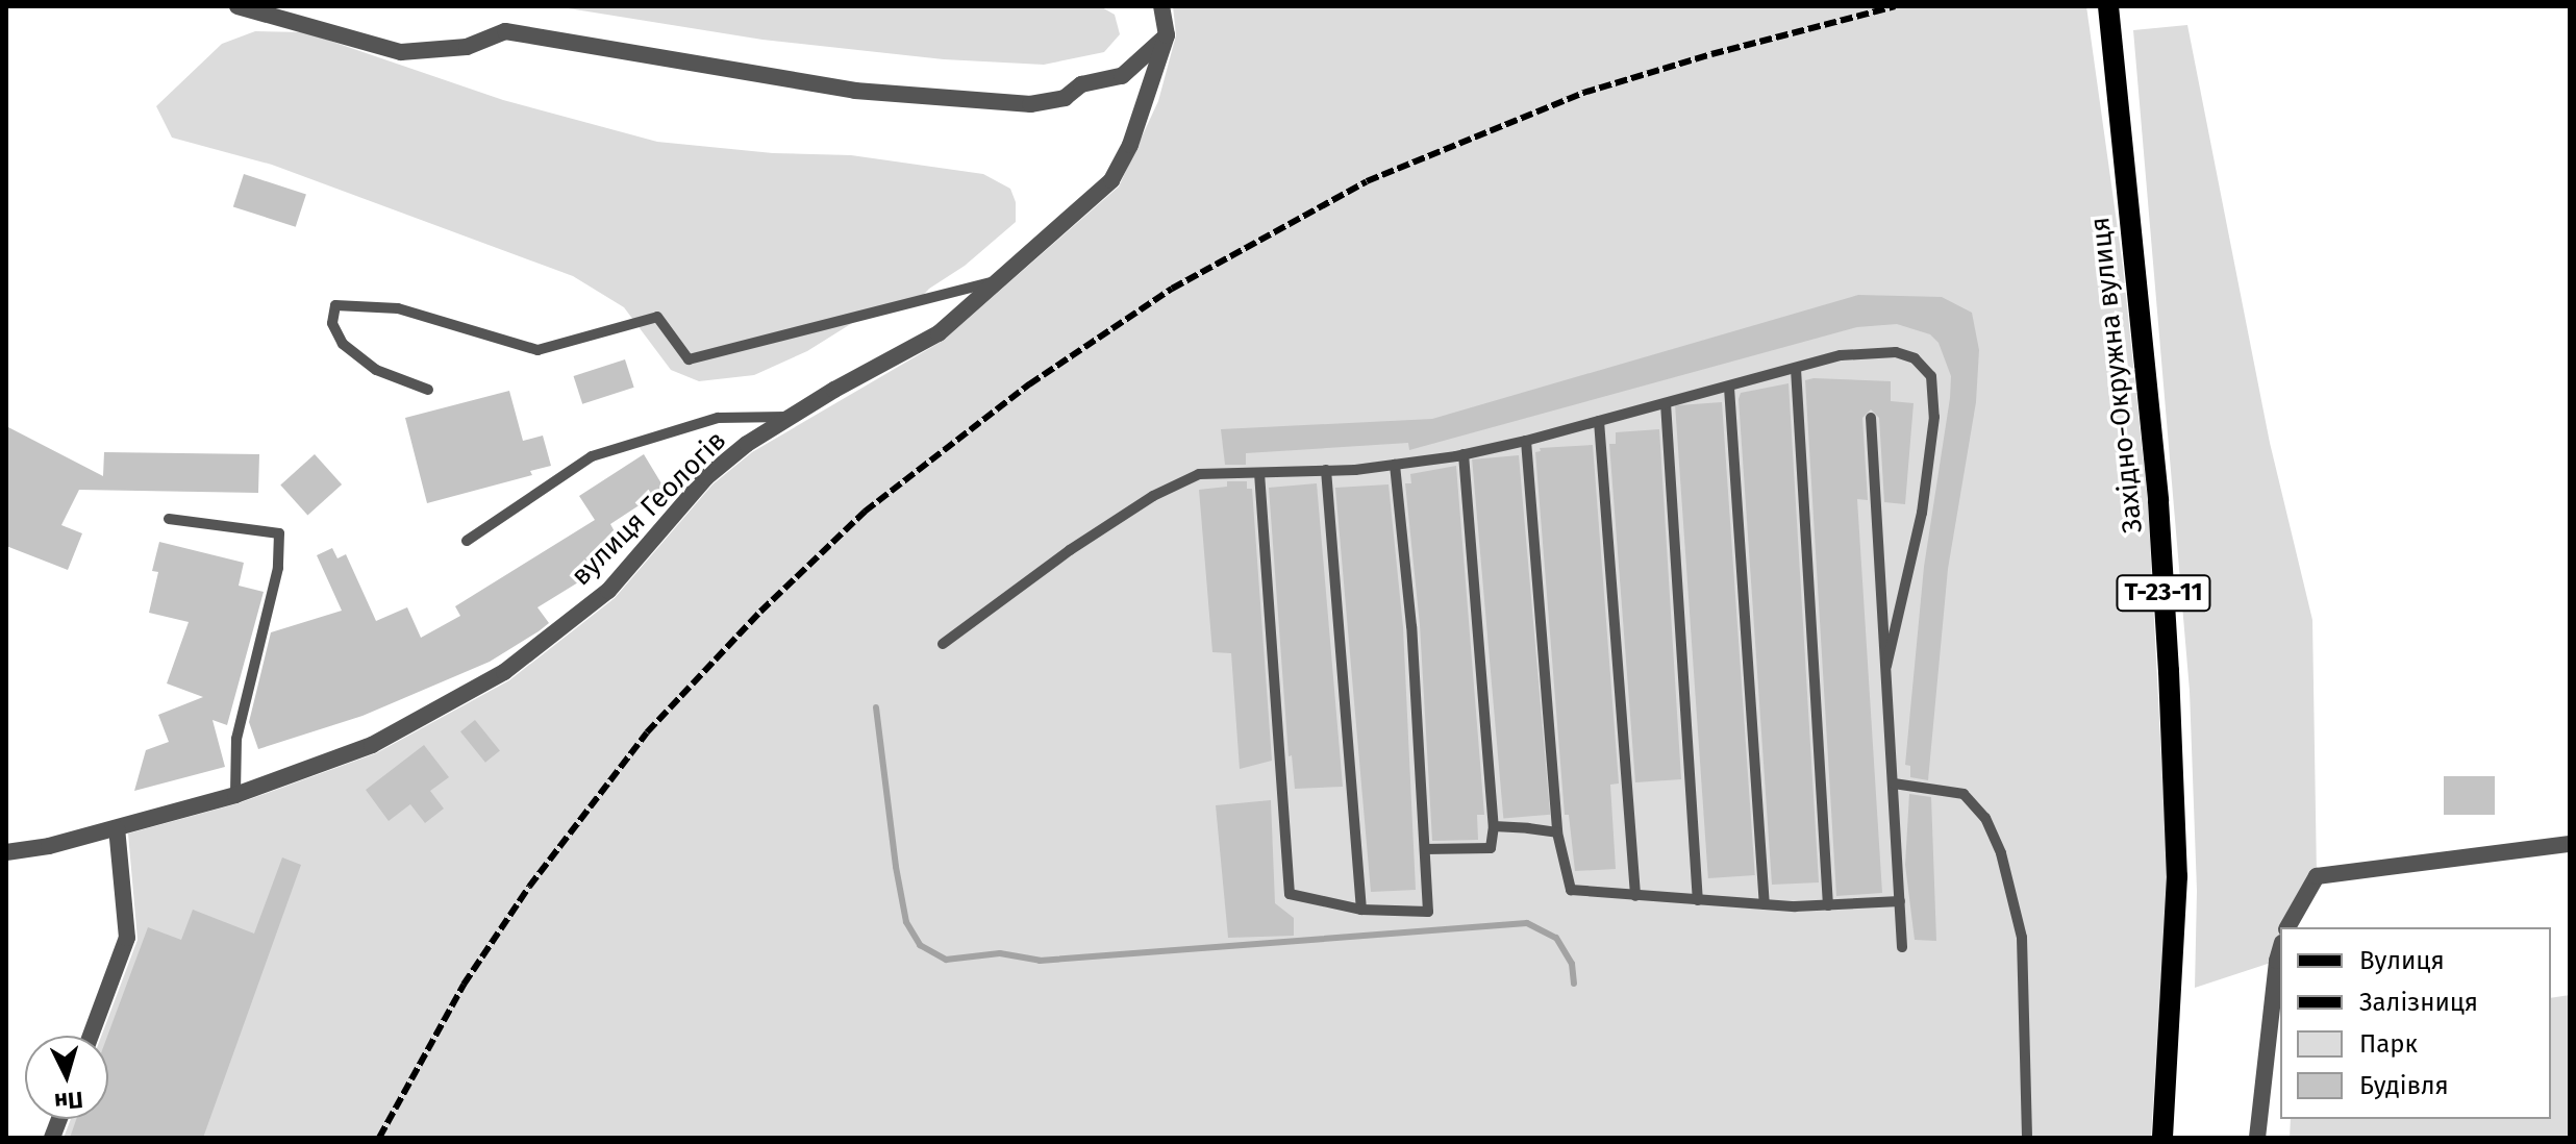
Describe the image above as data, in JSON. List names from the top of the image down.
{
  "streets": {
    "main road": ["Західно-Окружна вулиця", "Т-23-11"],
    "street": ["вулиця Геологів"]
  },
  "legend": [
    "Вулиця",
    "Залізниця",
    "Парк",
    "Будівля"
  ],
  "north": "bottom"
}
